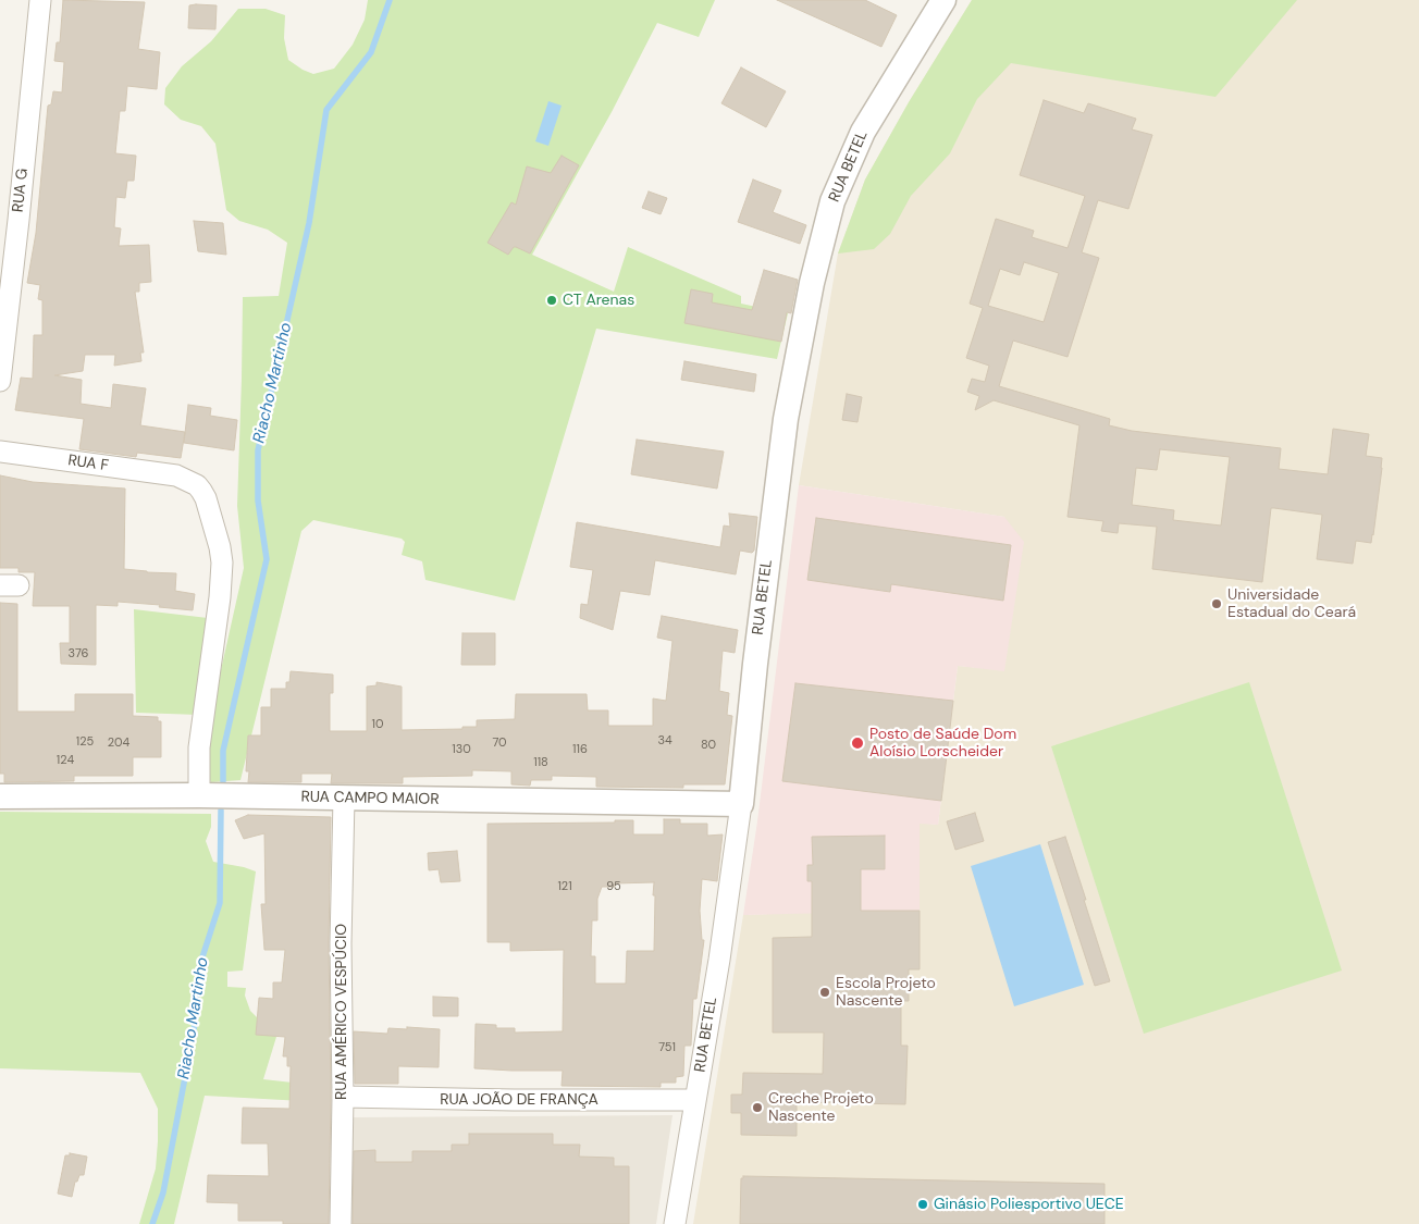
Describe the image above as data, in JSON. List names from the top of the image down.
{
  "streets": {
    "street": [
      "RUA BETEL",
      "RUA G",
      "RUA F",
      "RUA CAMPO MAIOR",
      "RUA AMÉRICO VESPÚCIO",
      "RUA JOÃO DE FRANÇA"
    ]
  },
  "crossings": [
    ["RUA BETEL", "RUA CAMPO MAIOR"],
    ["RUA BETEL", "RUA JOÃO DE FRANÇA"],
    ["RUA F", "RUA CAMPO MAIOR"],
    ["RUA CAMPO MAIOR", "RUA AMÉRICO VESPÚCIO"],
    ["RUA AMÉRICO VESPÚCIO", "RUA JOÃO DE FRANÇA"]
  ],
  "water": ["Riacho Martinho"],
  "places": [
    "CT Arenas",
    "Universidade Estadual do Ceará",
    "Posto de Saúde Dom Aloísio Lorscheider",
    "Escola Projeto Nascente",
    "Creche Projeto Nascente",
    "Ginásio Poliesportivo UECE"
  ],
  "house_numbers": [
    "376",
    "10",
    "34",
    "125",
    "204",
    "70",
    "80",
    "130",
    "116",
    "124",
    "118",
    "121",
    "95",
    "751"
  ]
}
